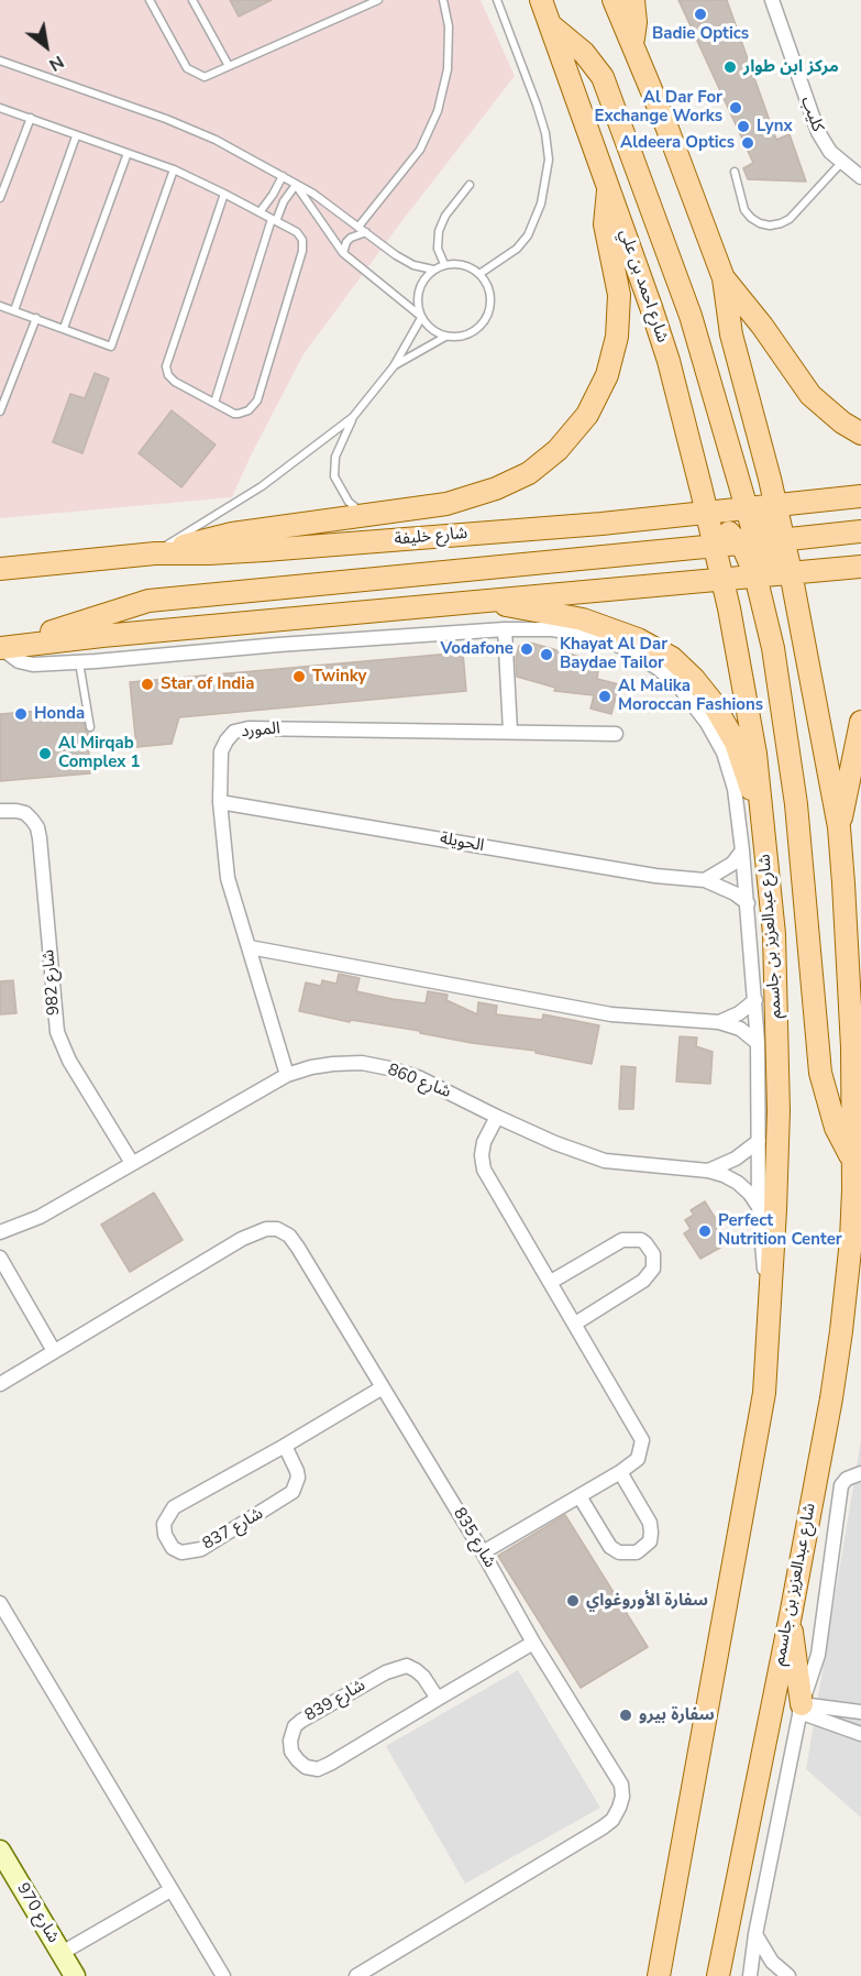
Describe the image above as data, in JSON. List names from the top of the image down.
{
  "streets": {
    "main road": ["شارع احمد بن علي", "شارع خليفة", "شارع عبدالعزيز بن جاسمم"],
    "street": [
      "كليب",
      "المورد",
      "الحويلة",
      "شارع 982",
      "شارع 860",
      "شارع 837",
      "شارع 835",
      "شارع 839",
      "شارع 970"
    ]
  },
  "crossings": [
    ["شارع احمد بن علي", "شارع خليفة"],
    ["شارع احمد بن علي", "شارع عبدالعزيز بن جاسمم"],
    ["المورد", "الحويلة"],
    ["المورد", "شارع 860"],
    ["الحويلة", "شارع عبدالعزيز بن جاسمم"],
    ["شارع عبدالعزيز بن جاسمم", "شارع 860"],
    ["شارع 982", "شارع 860"],
    ["شارع 837", "شارع 835"],
    ["شارع 835", "شارع 839"]
  ],
  "places": [
    "Badie Optics",
    "مركز ابن طوار",
    "Al Dar For Exchange Works",
    "Lynx",
    "Aldeera Optics",
    "Vodafone",
    "Khayat Al Dar Baydae Tailor",
    "Twinky",
    "Star of India",
    "Al Malika Moroccan Fashions",
    "Honda",
    "Al Mirqab Complex 1",
    "Perfect Nutrition Center",
    "سفارة الأوروغواي",
    "سفارة بيرو"
  ],
  "north": "bottom right"
}
